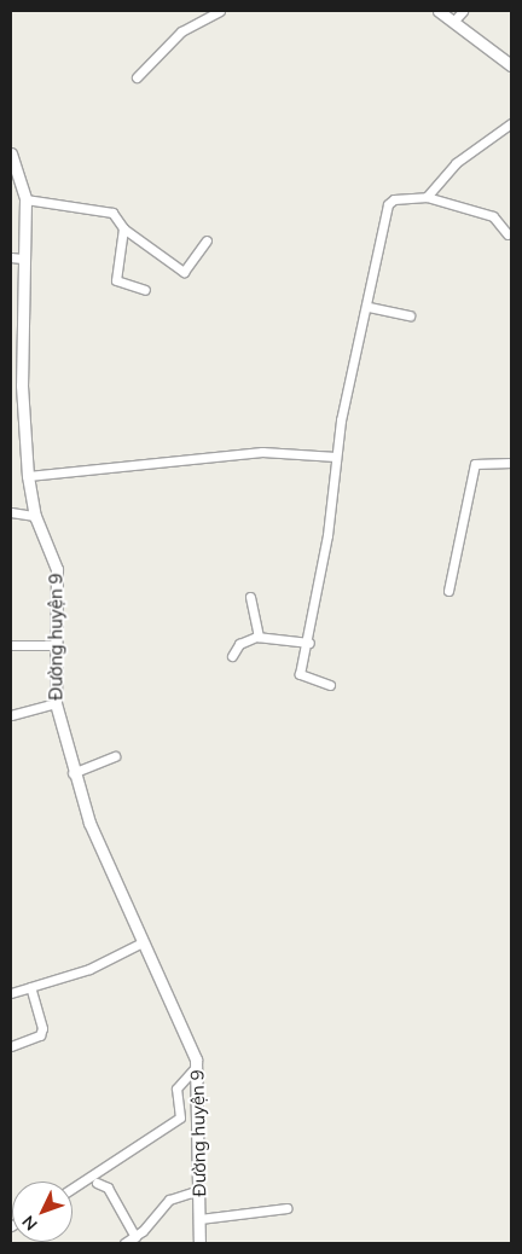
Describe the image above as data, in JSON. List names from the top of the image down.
{
  "streets": {
    "street": ["Đường huyện 9"]
  },
  "north": "bottom left"
}
